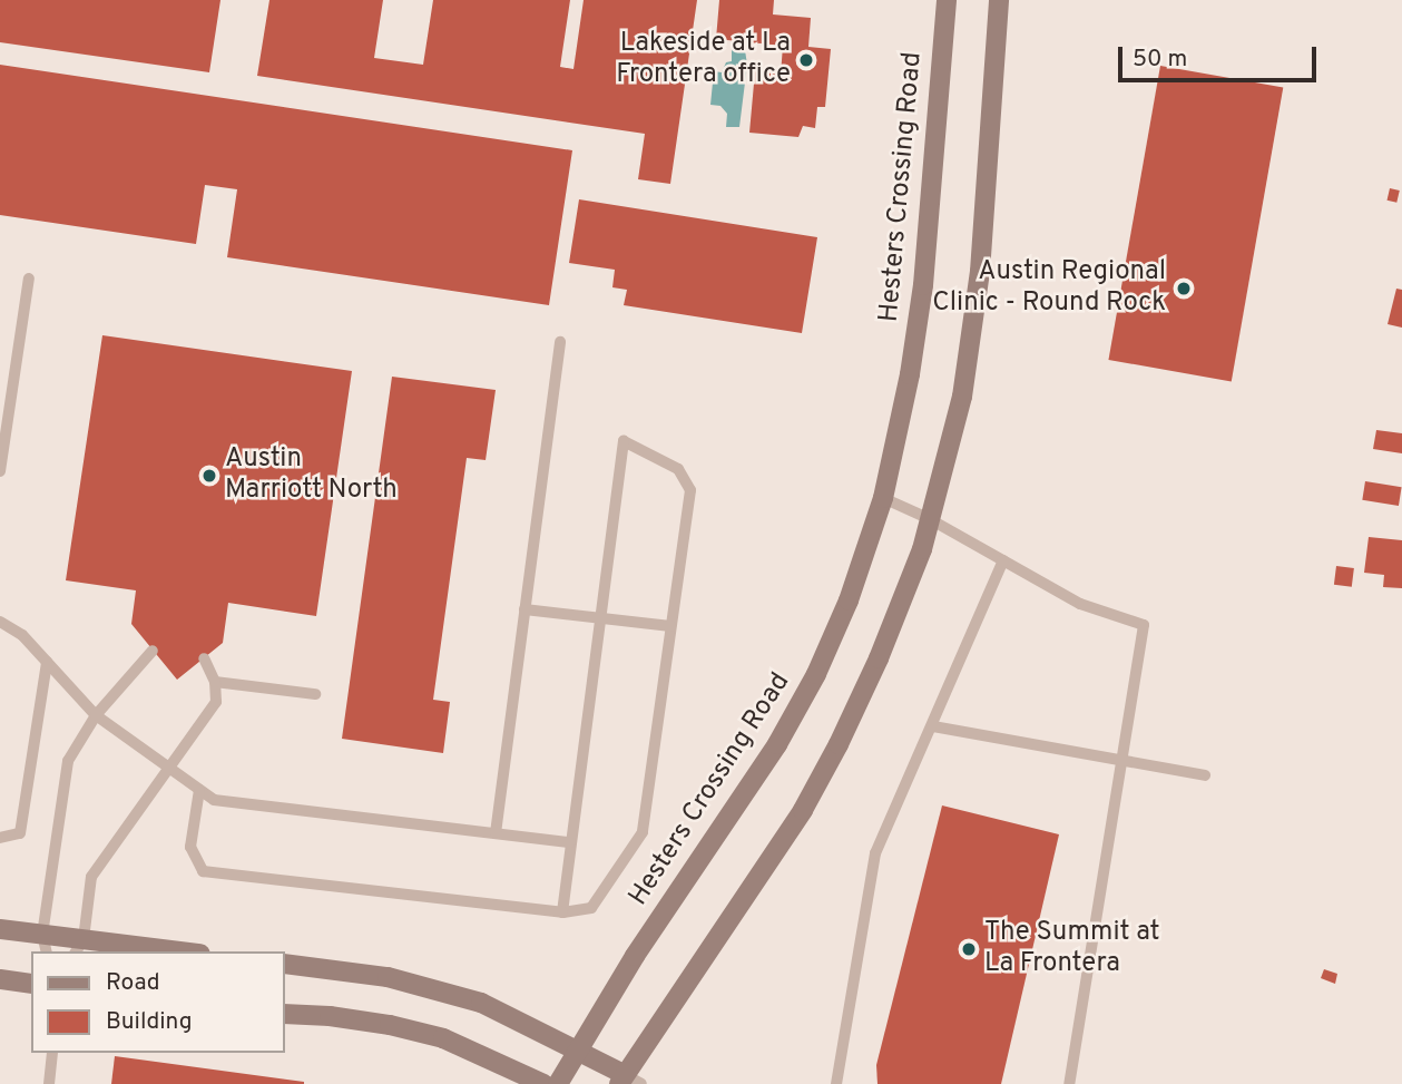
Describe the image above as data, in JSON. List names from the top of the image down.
{
  "streets": {
    "street": ["Hesters Crossing Road"]
  },
  "places": [
    "Lakeside at La Frontera office",
    "Austin Regional Clinic - Round Rock",
    "Austin Marriott North",
    "The Summit at La Frontera"
  ],
  "legend": ["Road", "Building"],
  "scale_bar": "50 m"
}
